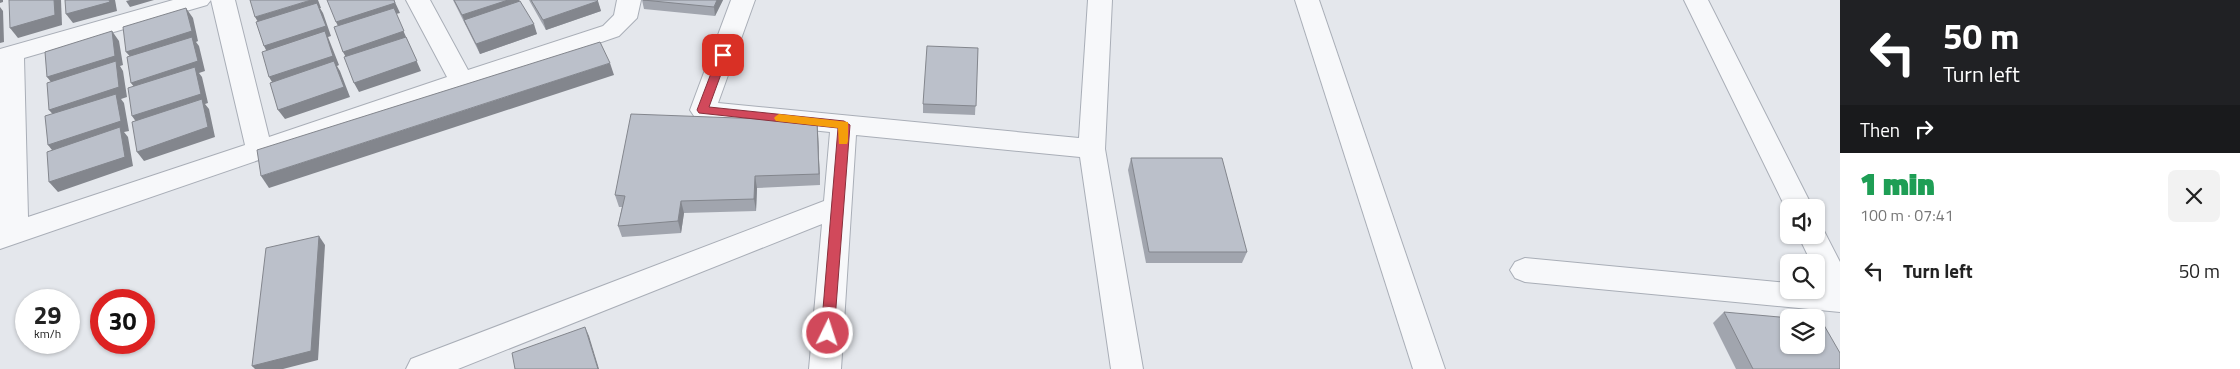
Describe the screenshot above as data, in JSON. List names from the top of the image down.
{
  "page": {
    "turn": ["50 m", "Turn left"],
    "then": "Then",
    "heading": ["1 min", "100 m · 07:41"],
    "list": [
      {
        "name": "Turn left",
        "value": "50 m"
      }
    ],
    "speed": "29 km/h",
    "limit": "30"
  }
}
